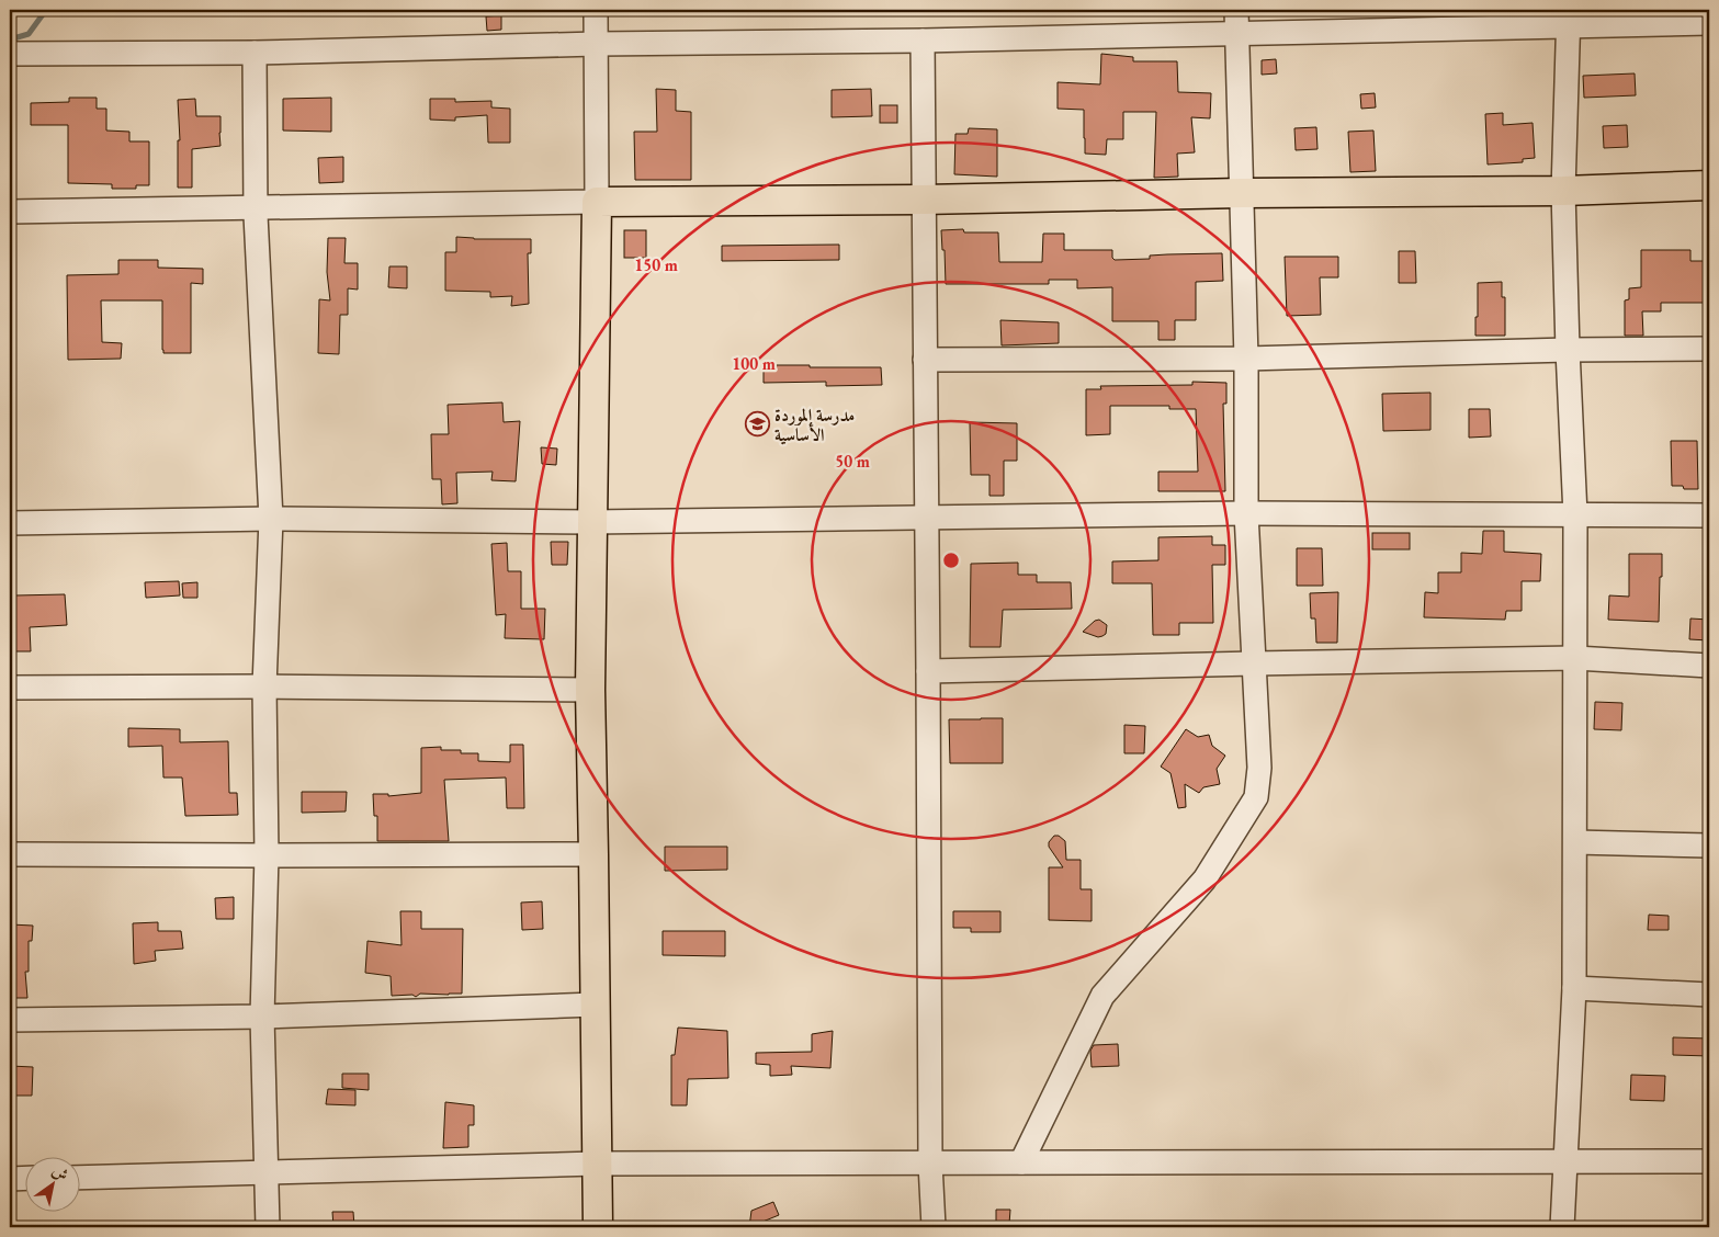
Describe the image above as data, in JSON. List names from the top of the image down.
{
  "places": {
    "school or university": ["مدرسة الموردة الأساسية"]
  },
  "north": "top right",
  "rings": ["150 m", "100 m", "50 m"]
}
